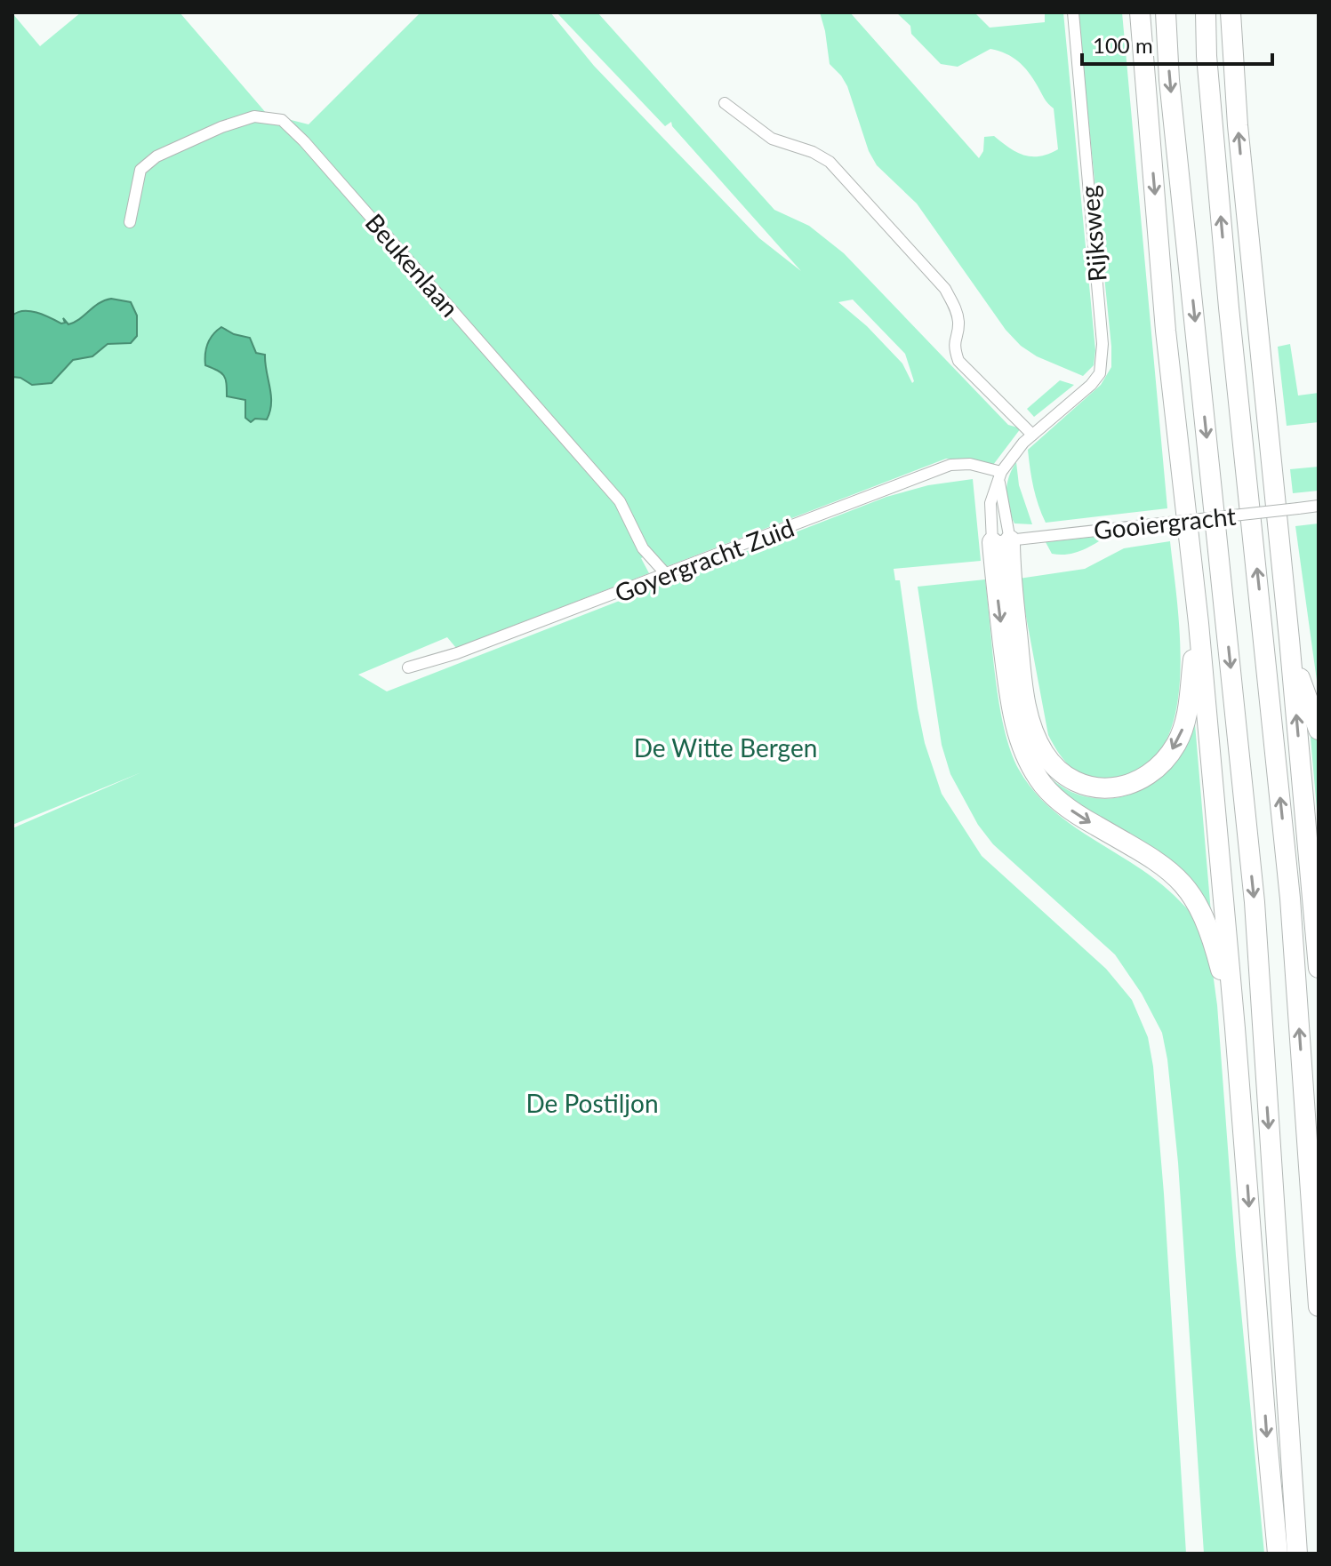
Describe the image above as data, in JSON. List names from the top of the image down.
{
  "streets": {
    "street": [
      "Rijksweg",
      "Beukenlaan",
      "Gooiergracht",
      "Goyergracht Zuid"
    ]
  },
  "crossings": [
    ["Beukenlaan", "Goyergracht Zuid"]
  ],
  "parks": ["De Witte Bergen", "De Postiljon"],
  "scale_bar": "100 m"
}
